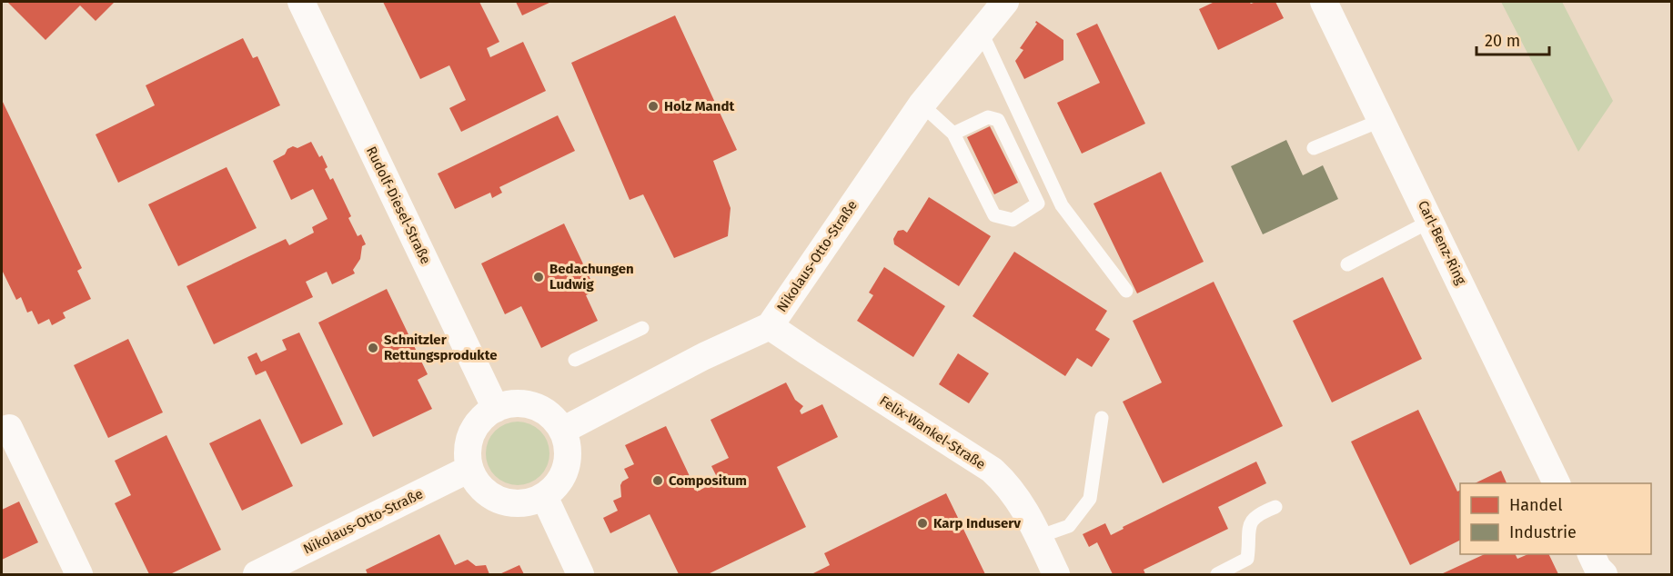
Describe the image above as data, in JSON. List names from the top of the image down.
{
  "streets": {
    "street": [
      "Rudolf-Diesel-Straße",
      "Carl-Benz-Ring",
      "Nikolaus-Otto-Straße",
      "Felix-Wankel-Straße"
    ]
  },
  "crossings": [
    ["Rudolf-Diesel-Straße", "Nikolaus-Otto-Straße"],
    ["Nikolaus-Otto-Straße", "Felix-Wankel-Straße"]
  ],
  "places": [
    "Holz Mandt",
    "Bedachungen Ludwig",
    "Schnitzler Rettungsprodukte",
    "Compositum",
    "Karp Induserv"
  ],
  "legend": ["Handel", "Industrie"],
  "scale_bar": "20 m"
}
